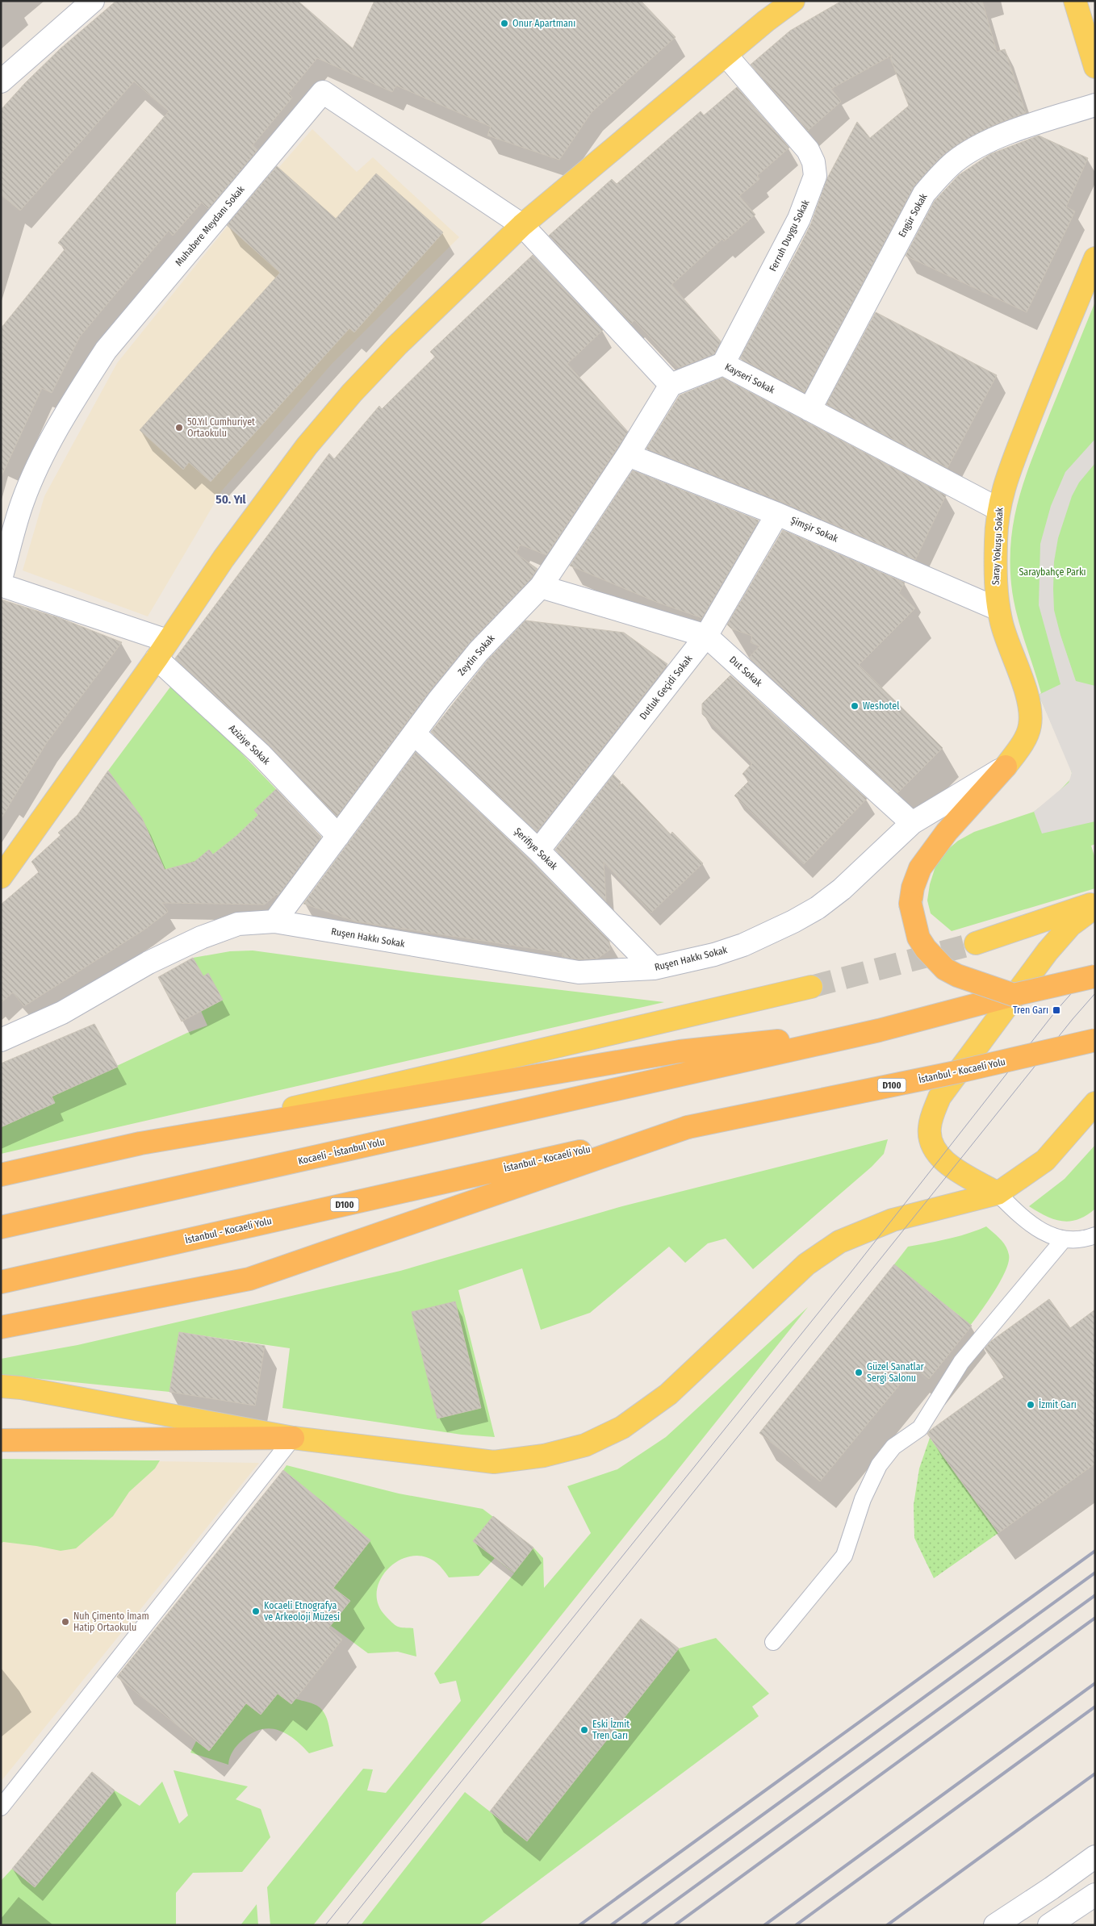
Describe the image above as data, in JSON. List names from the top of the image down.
{
  "streets": {
    "highway": ["İstanbul - Kocaeli Yolu", "D100", "Kocaeli - İstanbul Yolu"],
    "main road": ["Saray Yokuşu Sokak"],
    "street": [
      "Engür Sokak",
      "Muhabere Meydanı Sokak",
      "Ferruh Duygu Sokak",
      "Kayseri Sokak",
      "Şimşir Sokak",
      "Zeytin Sokak",
      "Dut Sokak",
      "Dutluk Geçidi Sokak",
      "Aziziye Sokak",
      "Şerifiye Sokak",
      "Ruşen Hakkı Sokak"
    ]
  },
  "crossings": [
    ["Engür Sokak", "Kayseri Sokak"],
    ["Ferruh Duygu Sokak", "Kayseri Sokak"],
    ["Kayseri Sokak", "Saray Yokuşu Sokak"],
    ["Kayseri Sokak", "Zeytin Sokak"],
    ["Şimşir Sokak", "Saray Yokuşu Sokak"],
    ["Şimşir Sokak", "Zeytin Sokak"],
    ["Şimşir Sokak", "Dutluk Geçidi Sokak"],
    ["Saray Yokuşu Sokak", "Ruşen Hakkı Sokak"],
    ["Zeytin Sokak", "Dut Sokak"],
    ["Zeytin Sokak", "Aziziye Sokak"],
    ["Zeytin Sokak", "Şerifiye Sokak"],
    ["Zeytin Sokak", "Ruşen Hakkı Sokak"],
    ["Dut Sokak", "Dutluk Geçidi Sokak"],
    ["Dut Sokak", "Ruşen Hakkı Sokak"],
    ["Dutluk Geçidi Sokak", "Şerifiye Sokak"],
    ["Şerifiye Sokak", "Ruşen Hakkı Sokak"]
  ],
  "districts": ["50. Yıl"],
  "parks": ["Saraybahçe Parkı"],
  "places": {
    "other": [
      "Onur Apartmanı",
      "50.Yıl Cumhuriyet Ortaokulu",
      "Weshotel",
      "Güzel Sanatlar Sergi Salonu",
      "İzmit Garı",
      "Kocaeli Etnografya ve Arkeoloji Müzesi",
      "Nuh Çimento İmam Hatip Ortaokulu",
      "Eski İzmit Tren Garı"
    ],
    "transit": ["Tren Garı"]
  }
}
